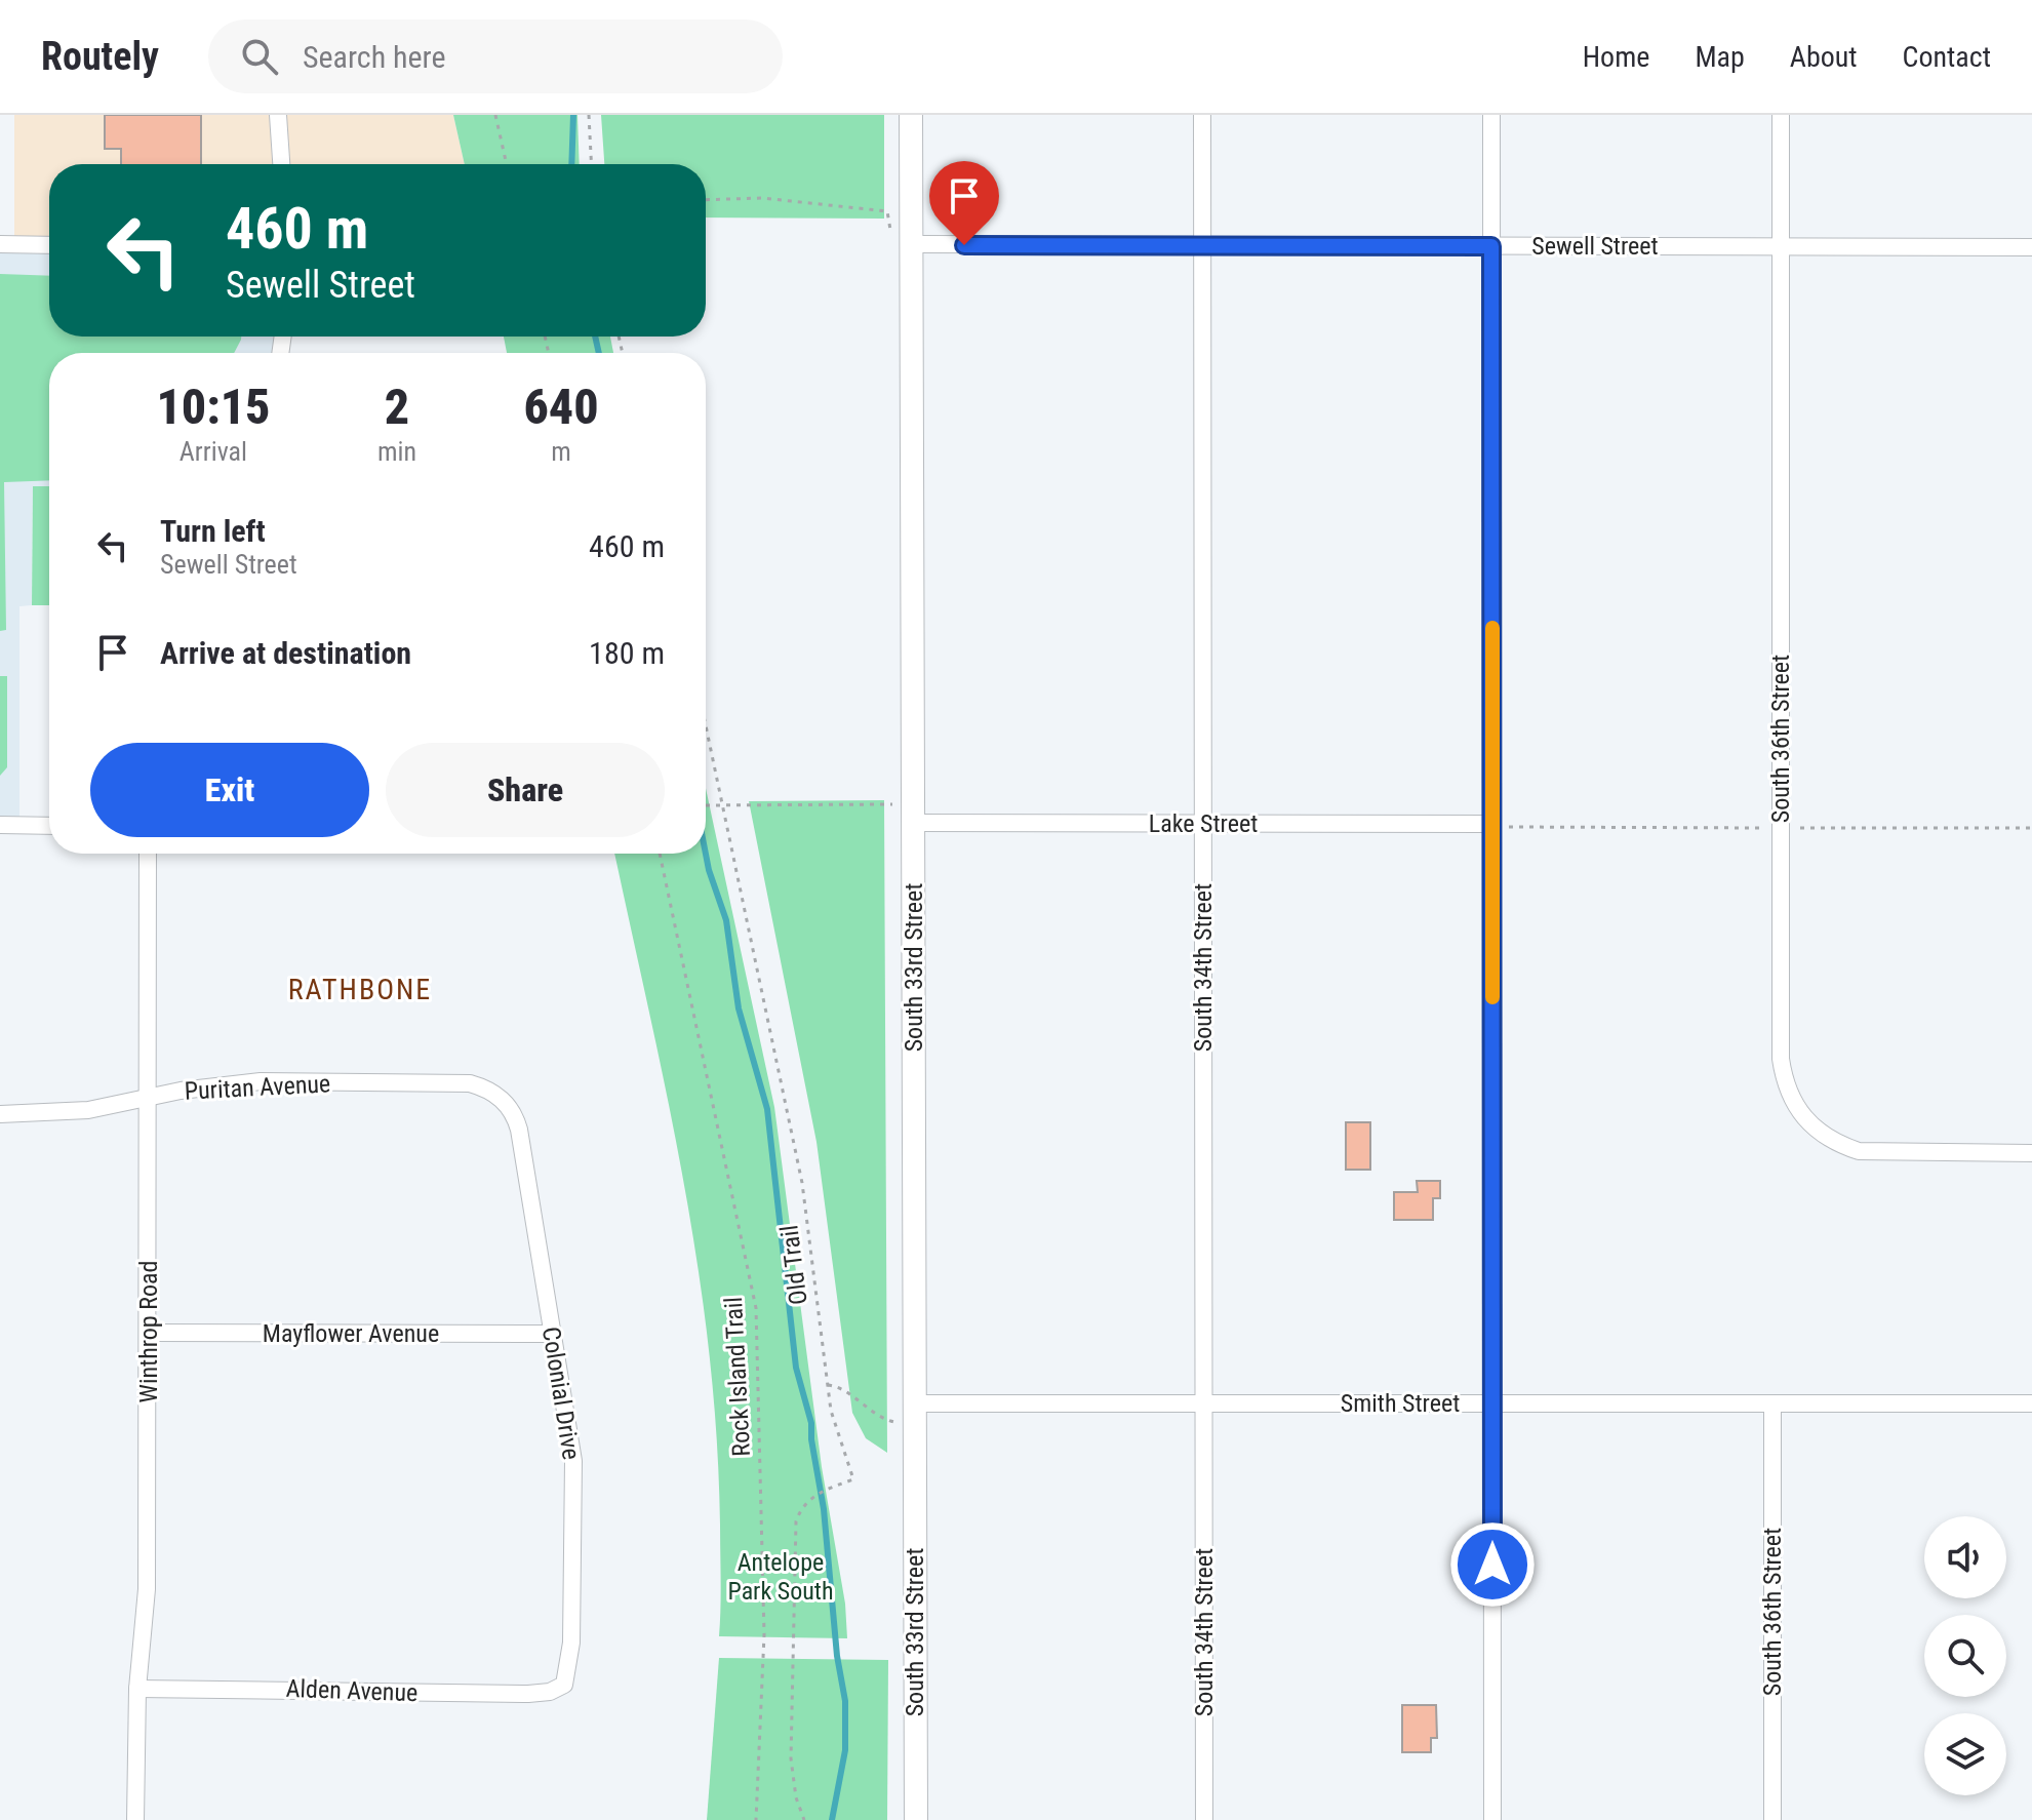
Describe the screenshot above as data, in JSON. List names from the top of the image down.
{
  "streets": {
    "main road": ["South 33rd Street"],
    "street": [
      "Sewell Street",
      "South 36th Street",
      "Lake Street",
      "South 34th Street",
      "Puritan Avenue",
      "Winthrop Road",
      "Mayflower Avenue",
      "Colonial Drive",
      "Smith Street",
      "Alden Avenue"
    ],
    "path": ["Old Trail", "Rock Island Trail"]
  },
  "crossings": [
    ["Sewell Street", "South 36th Street"],
    ["Sewell Street", "South 33rd Street"],
    ["Sewell Street", "South 34th Street"],
    ["South 36th Street", "Smith Street"],
    ["Lake Street", "South 33rd Street"],
    ["Lake Street", "South 34th Street"],
    ["South 33rd Street", "Smith Street"],
    ["South 34th Street", "Smith Street"],
    ["Puritan Avenue", "Winthrop Road"],
    ["Puritan Avenue", "Colonial Drive"],
    ["Winthrop Road", "Mayflower Avenue"],
    ["Winthrop Road", "Alden Avenue"],
    ["Mayflower Avenue", "Colonial Drive"],
    ["Colonial Drive", "Alden Avenue"]
  ],
  "districts": ["RATHBONE"],
  "parks": ["Antelope Park South"],
  "page": {
    "header": "Routely",
    "search": "Search here",
    "nav": [
      "Home",
      "Map",
      "About",
      "Contact"
    ],
    "turn": ["460 m", "Sewell Street"],
    "eta": [
      "10:15",
      "Arrival",
      "2",
      "min",
      "640",
      "m"
    ],
    "list": [
      {
        "name": "Turn left",
        "note": "Sewell Street",
        "value": "460 m"
      },
      {
        "name": "Arrive at destination",
        "value": "180 m"
      }
    ],
    "buttons": ["Exit", "Share"]
  }
}
